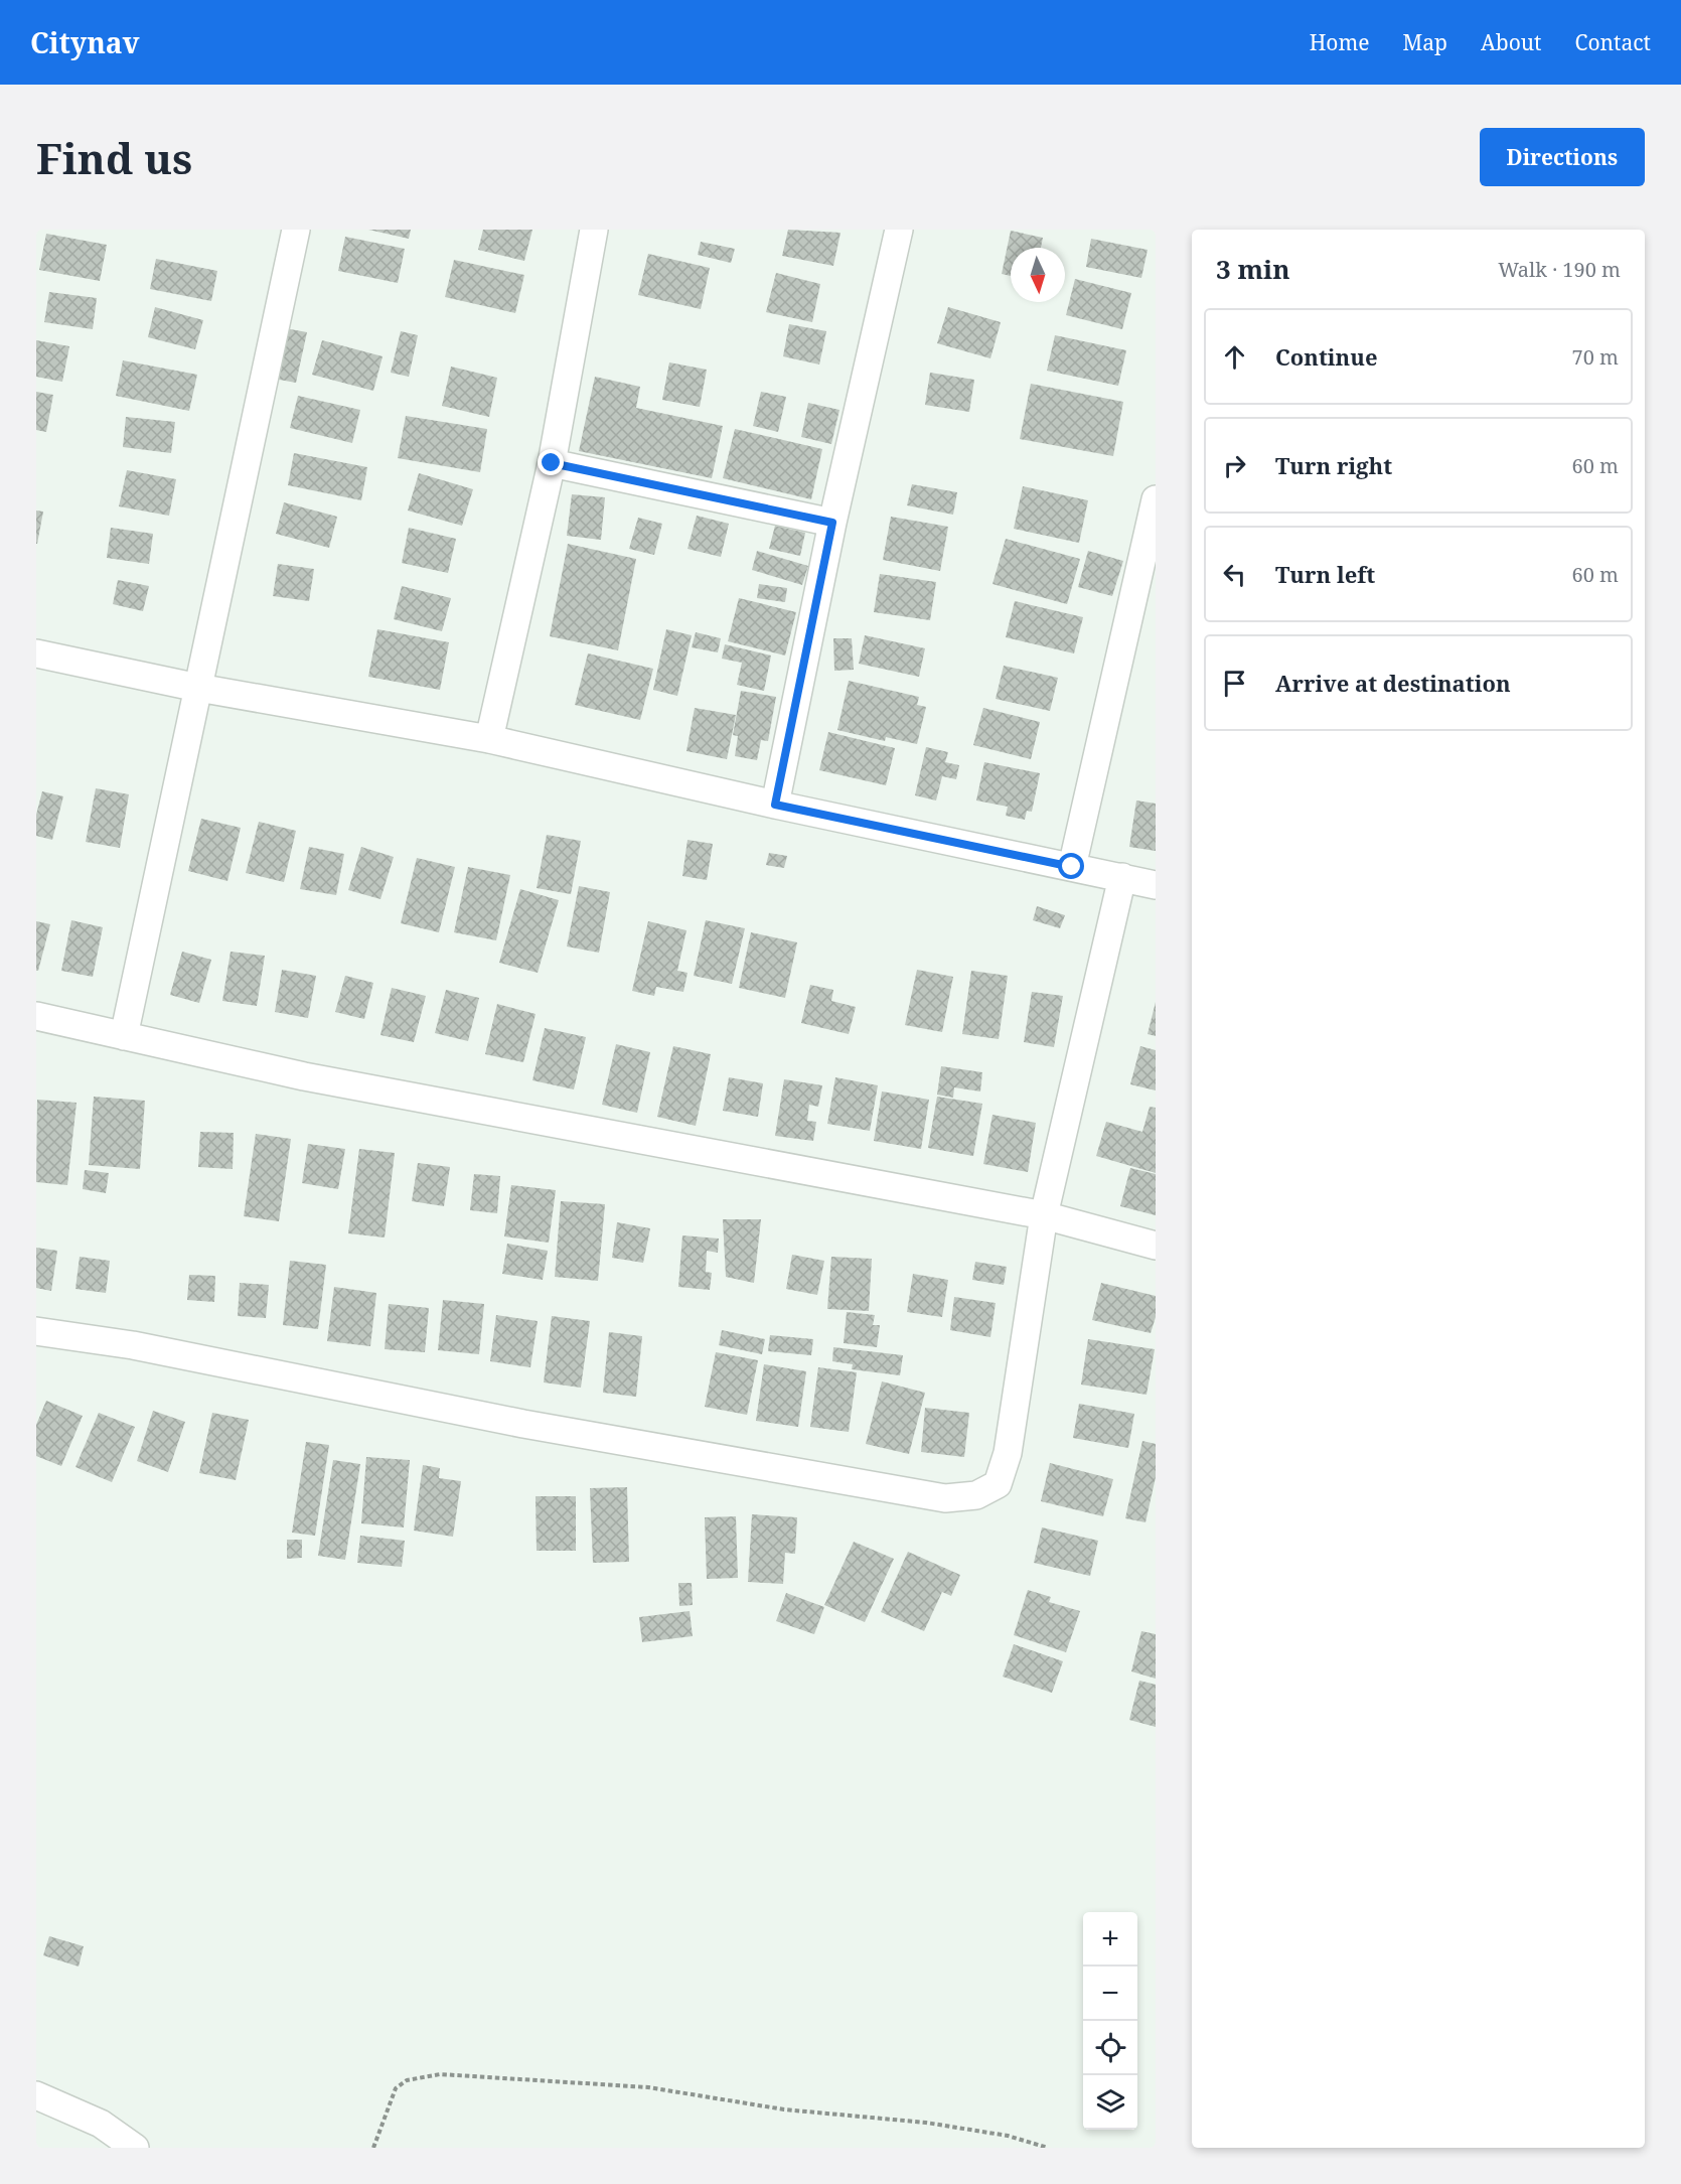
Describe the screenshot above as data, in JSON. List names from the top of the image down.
{
  "north": "bottom",
  "page": {
    "header": "Citynav",
    "nav": [
      "Home",
      "Map",
      "About",
      "Contact"
    ],
    "buttons": "Directions",
    "title": "Find us",
    "heading": ["3 min", "Walk · 190 m"],
    "list": [
      ["Continue", "70 m"],
      ["Turn right", "60 m"],
      ["Turn left", "60 m"],
      "Arrive at destination"
    ],
    "map_buttons": ["+", "−"]
  }
}
